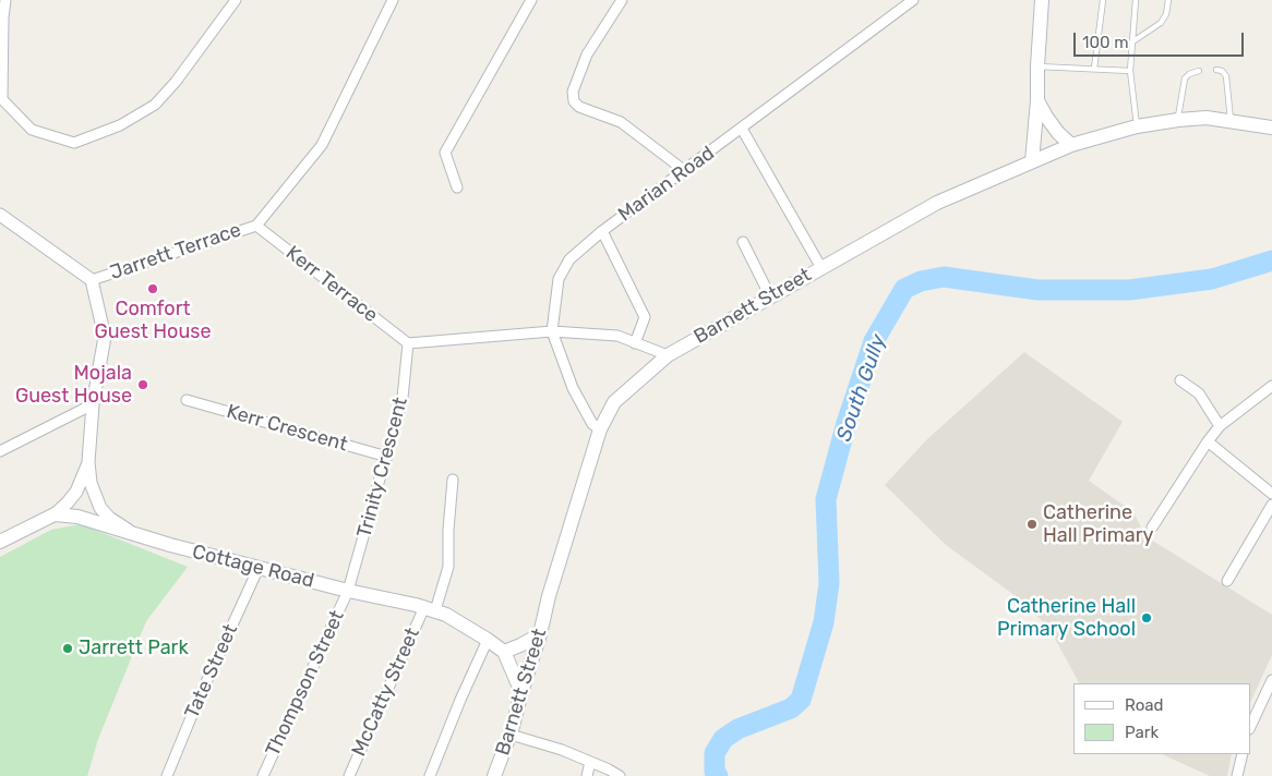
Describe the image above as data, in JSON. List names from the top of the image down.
{
  "streets": {
    "main road": ["Barnett Street", "Cottage Road"],
    "street": [
      "Marian Road",
      "Jarrett Terrace",
      "Kerr Terrace",
      "Kerr Crescent",
      "Trinity Crescent",
      "Tate Street",
      "Thompson Street",
      "McCatty Street"
    ]
  },
  "crossings": [
    ["Marian Road", "Barnett Street"],
    ["Jarrett Terrace", "Kerr Terrace"],
    ["Kerr Terrace", "Trinity Crescent"],
    ["Barnett Street", "Cottage Road"],
    ["Kerr Crescent", "Trinity Crescent"],
    ["Trinity Crescent", "Cottage Road"],
    ["Trinity Crescent", "Thompson Street"],
    ["Cottage Road", "Tate Street"],
    ["Cottage Road", "Thompson Street"],
    ["Cottage Road", "McCatty Street"]
  ],
  "water": ["South Gully"],
  "places": [
    "Comfort Guest House",
    "Mojala Guest House",
    "Catherine Hall Primary",
    "Catherine Hall Primary School",
    "Jarrett Park"
  ],
  "legend": ["Road", "Park"],
  "scale_bar": "100 m"
}
